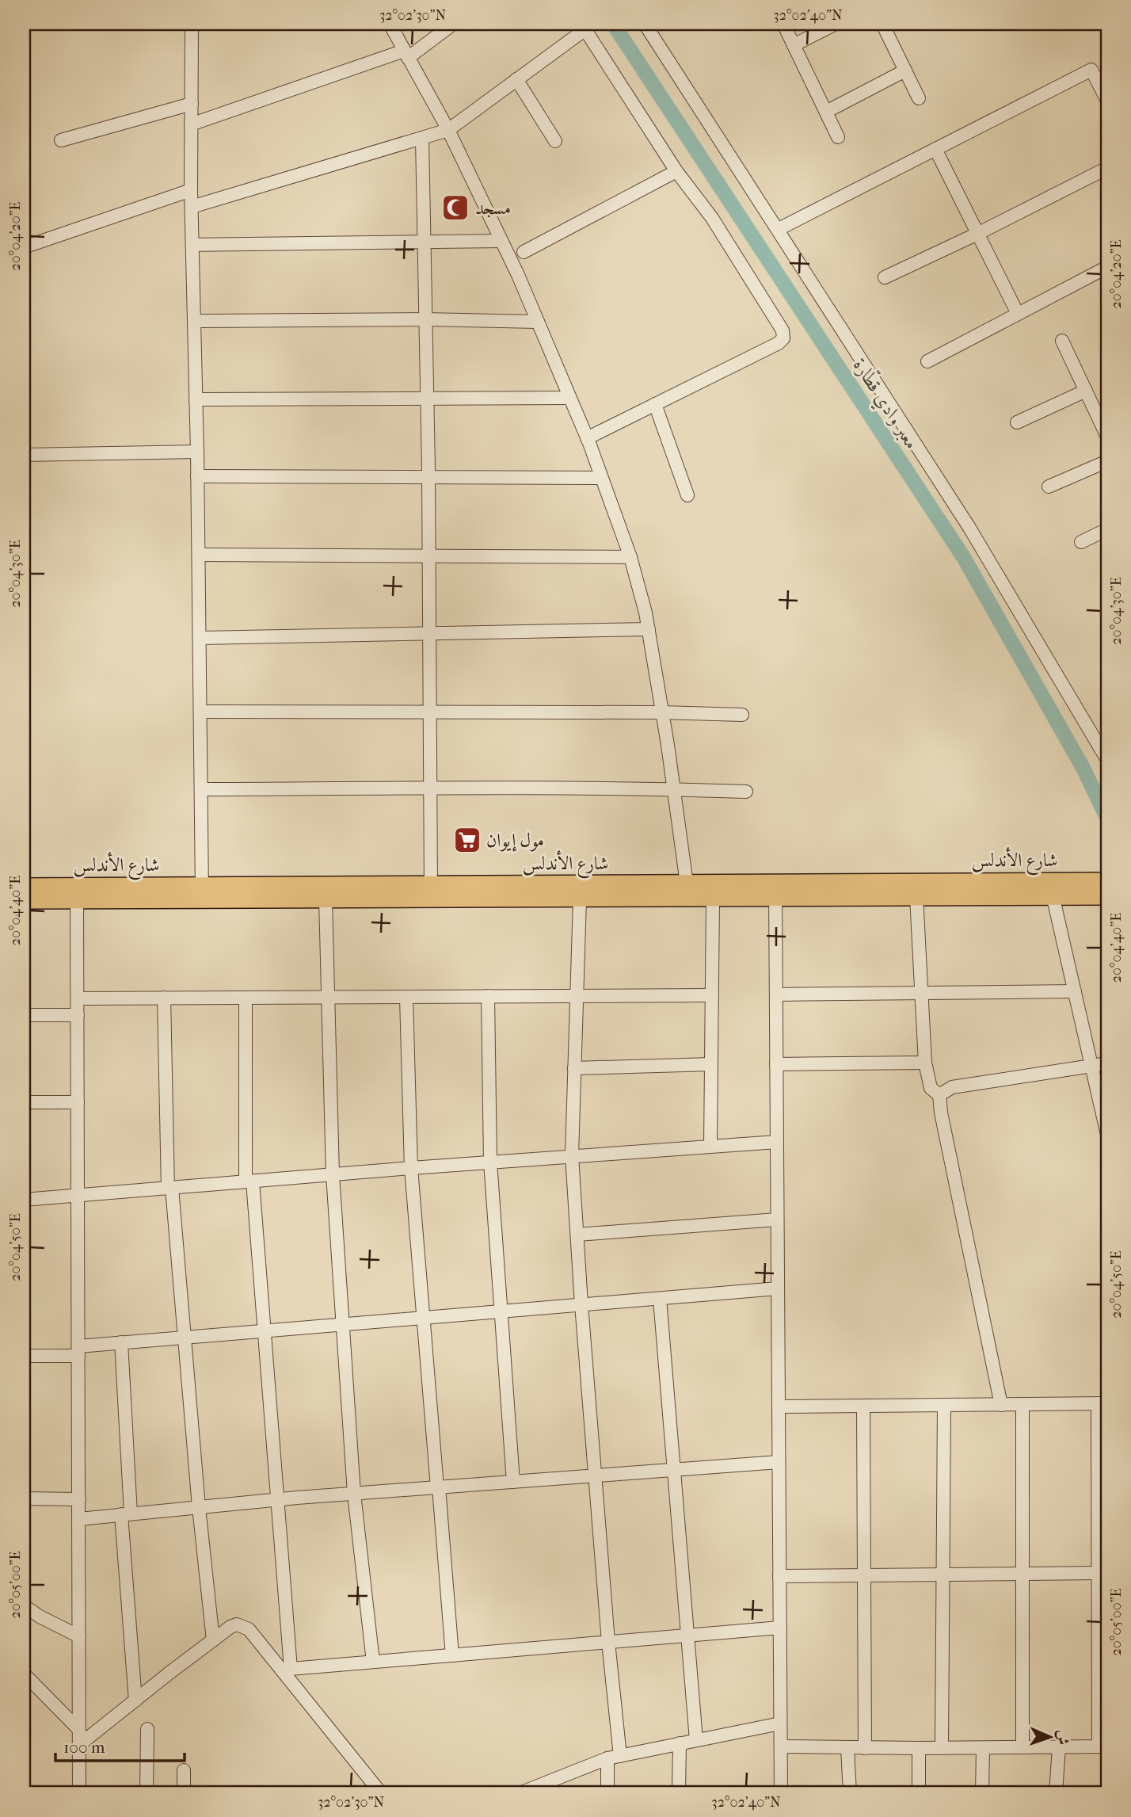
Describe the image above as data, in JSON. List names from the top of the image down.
{
  "streets": {
    "main road": ["شارع الأندلس"]
  },
  "water": ["معبر وادي قطّارة"],
  "places": {
    "mosque": ["مسجد"],
    "supermarket": ["مول إيوان"]
  },
  "scale_bar": "100 m",
  "north": "right",
  "coordinates": [
    "32°02'30\"N",
    "32°02'40\"N",
    "20°04'20\"E",
    "20°04'30\"E",
    "20°04'40\"E",
    "20°04'50\"E",
    "20°05'00\"E"
  ]
}
